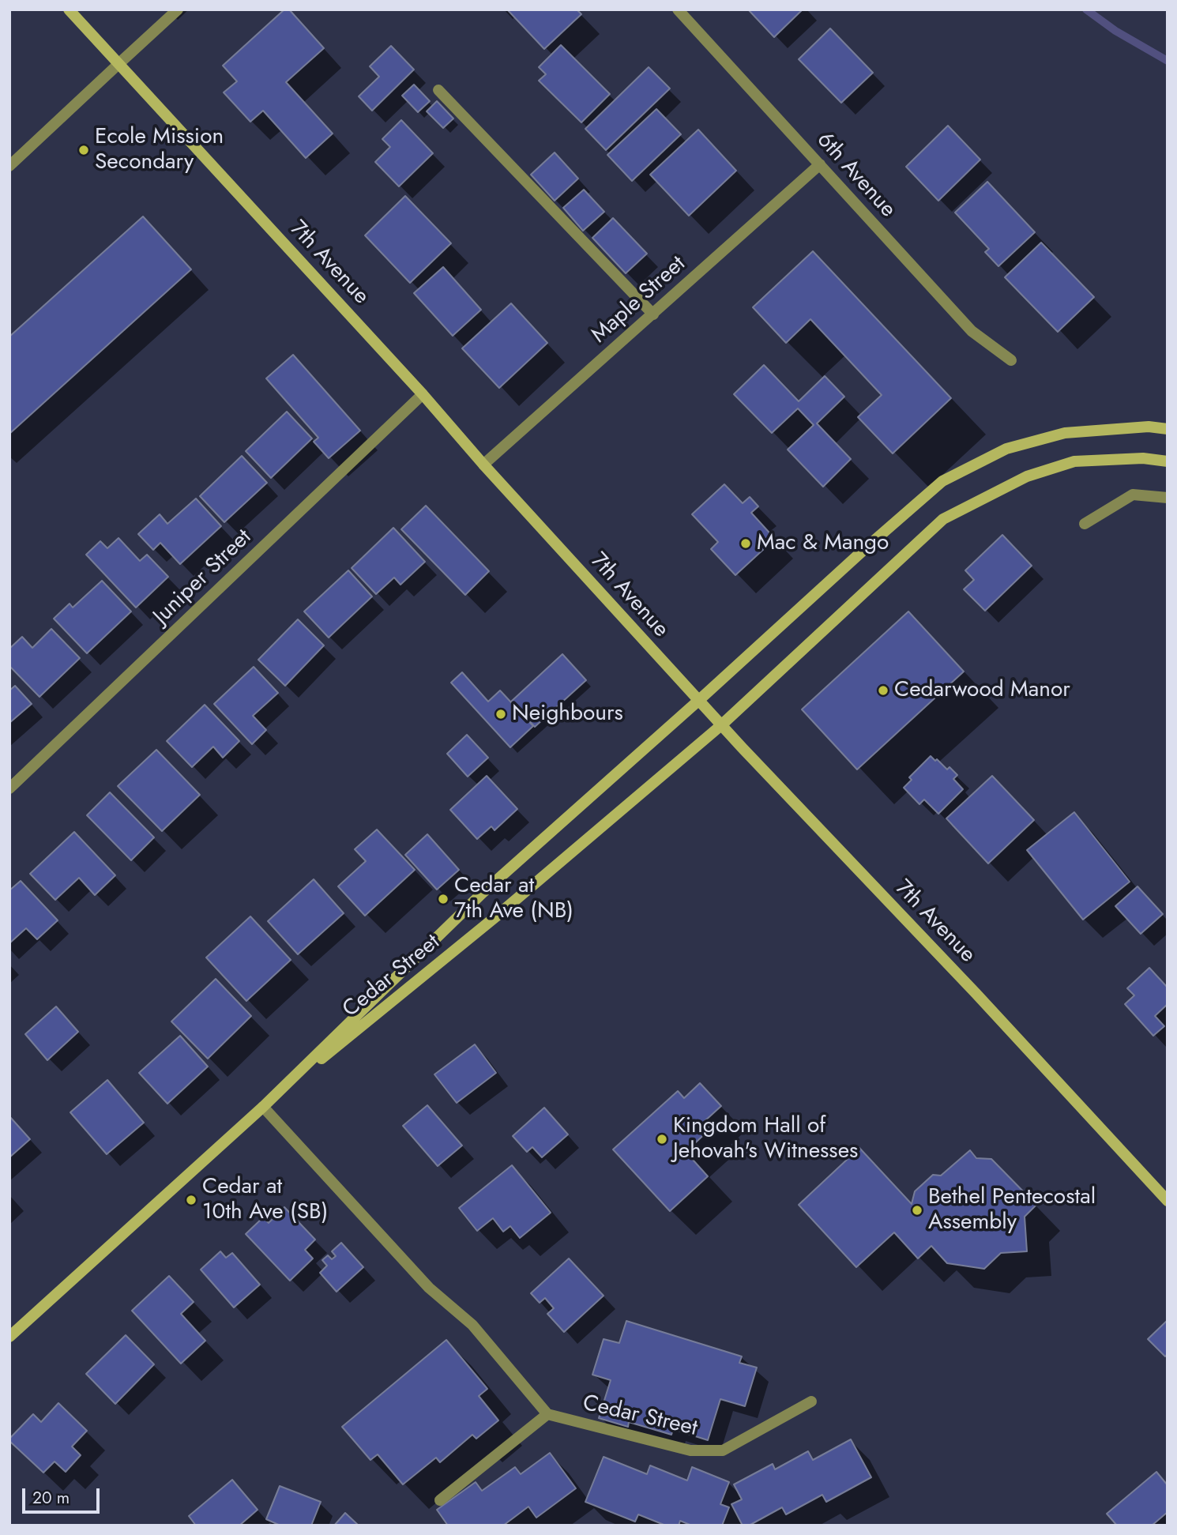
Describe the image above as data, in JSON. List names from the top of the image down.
{
  "streets": {
    "main road": ["7th Avenue", "Cedar Street"],
    "street": ["6th Avenue", "Maple Street", "Juniper Street"]
  },
  "crossings": [
    ["6th Avenue", "Maple Street"],
    ["7th Avenue", "Maple Street"],
    ["7th Avenue", "Juniper Street"],
    ["7th Avenue", "Cedar Street"]
  ],
  "places": [
    "Ecole Mission Secondary",
    "Mac & Mango",
    "Cedarwood Manor",
    "Neighbours",
    "Cedar at 7th Ave (NB)",
    "Kingdom Hall of Jehovah's Witnesses",
    "Cedar at 10th Ave (SB)",
    "Bethel Pentecostal Assembly"
  ],
  "scale_bar": "20 m"
}
